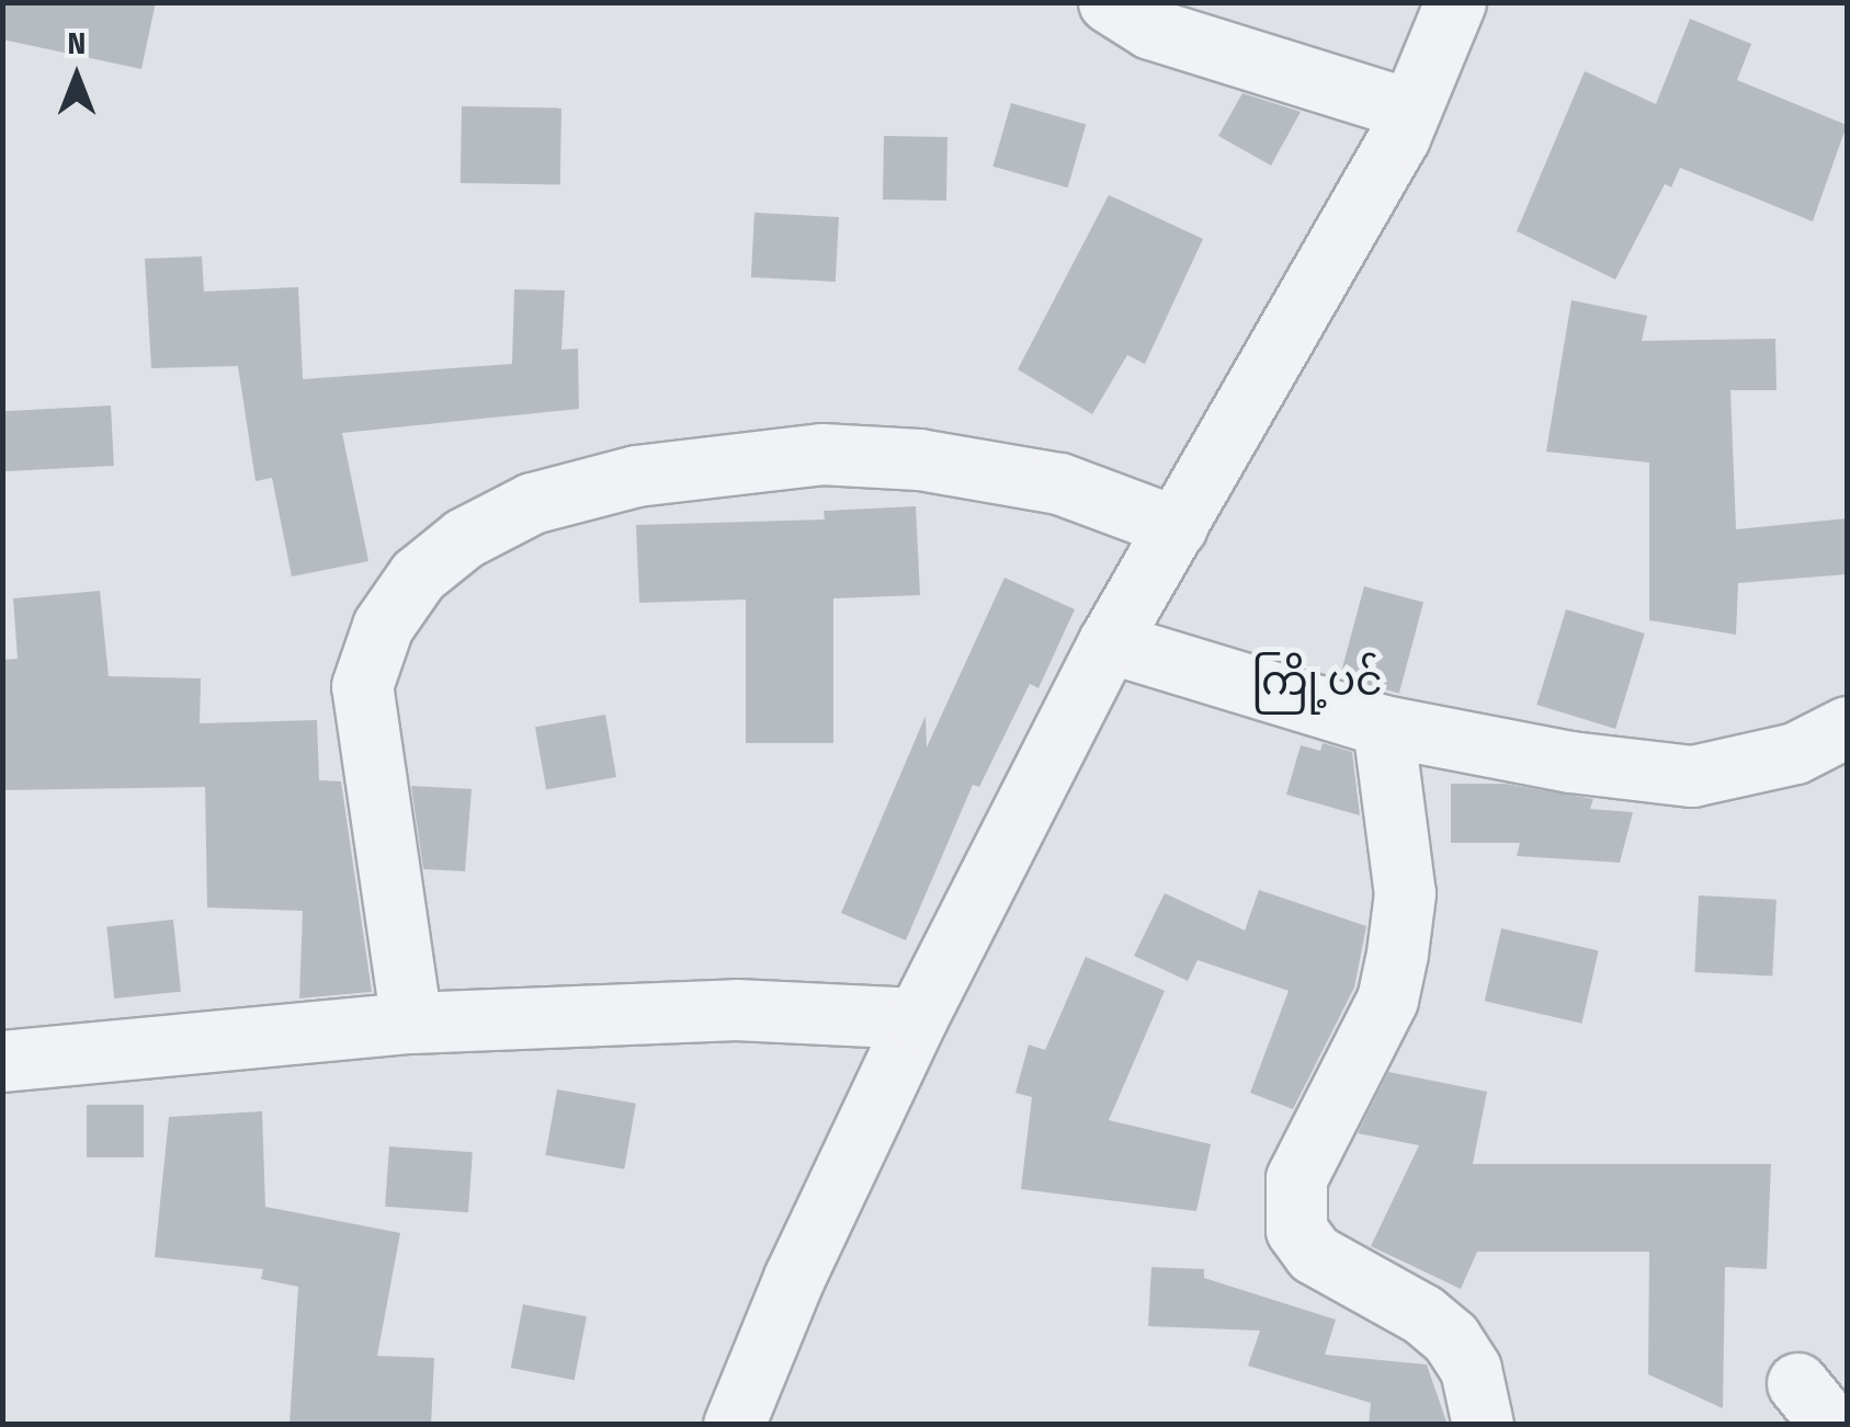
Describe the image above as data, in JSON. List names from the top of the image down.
{
  "districts": ["ကြို့ပင်"],
  "north": "top"
}
